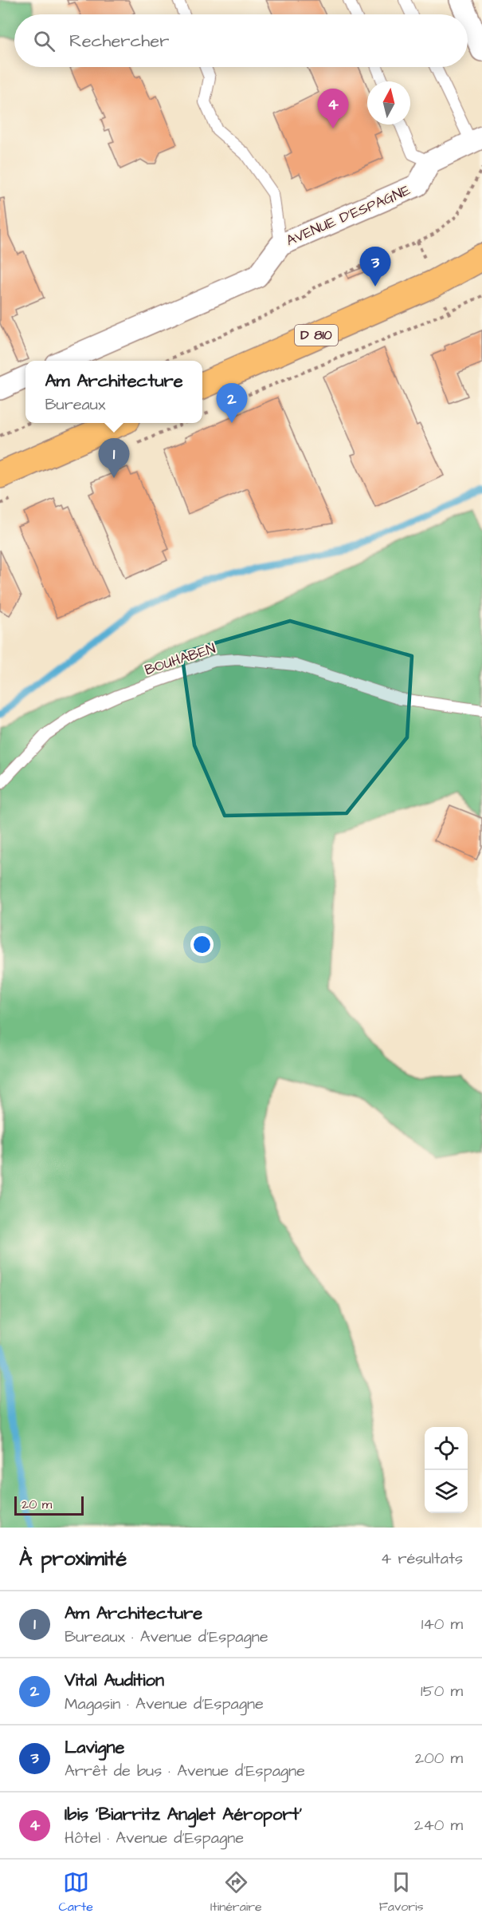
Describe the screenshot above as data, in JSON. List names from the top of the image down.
{
  "streets": {
    "main road": ["D 810"],
    "street": ["AVENUE D'ESPAGNE"],
    "lane": ["BOUHABEN"]
  },
  "scale_bar": "20 m",
  "north": "top",
  "page": {
    "search": "Rechercher",
    "pins": [
      "4",
      "3",
      "2",
      "1"
    ],
    "popup": ["Am Architecture", "Bureaux"],
    "scale": "20 m",
    "heading": ["À proximité", "4 résultats"],
    "list": [
      {
        "mark": "1",
        "name": "Am Architecture",
        "note": "Bureaux · Avenue d'Espagne",
        "value": "140 m"
      },
      {
        "mark": "2",
        "name": "Vital Audition",
        "note": "Magasin · Avenue d'Espagne",
        "value": "150 m"
      },
      {
        "mark": "3",
        "name": "Lavigne",
        "note": "Arrêt de bus · Avenue d'Espagne",
        "value": "200 m"
      },
      {
        "mark": "4",
        "name": "Ibis 'Biarritz Anglet Aéroport'",
        "note": "Hôtel · Avenue d'Espagne",
        "value": "240 m"
      }
    ],
    "nav": ["Carte", "Itinéraire", "Favoris"]
  }
}
